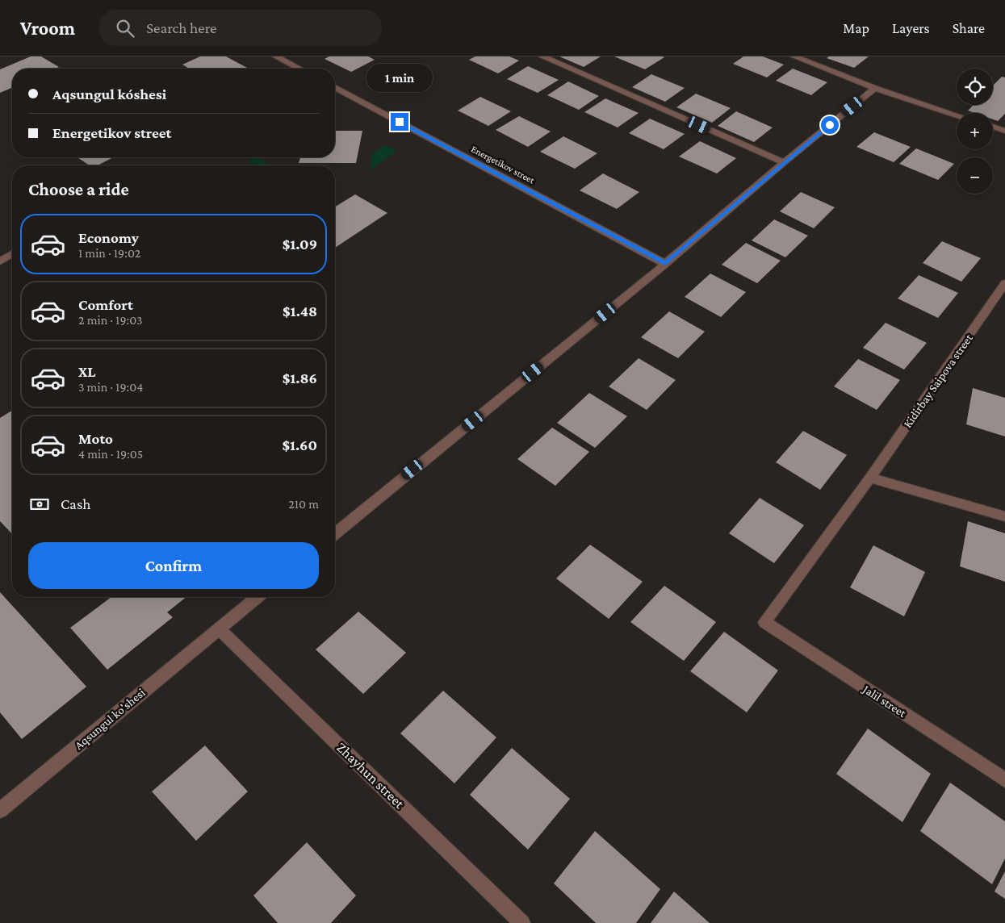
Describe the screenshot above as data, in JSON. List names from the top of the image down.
{
  "streets": {
    "street": [
      "Energetikov street",
      "Kidirbay Saipova street",
      "Jalil street",
      "Aqsungul ko'shesi",
      "Zhayhun street"
    ]
  },
  "crossings": [
    ["Kidirbay Saipova street", "Jalil street"],
    ["Aqsungul ko'shesi", "Zhayhun street"]
  ],
  "page": {
    "header": "Vroom",
    "search": "Search here",
    "nav": ["Map", "Layers", "Share"],
    "bubble": "1 min",
    "map_buttons": ["+", "−"],
    "banner": ["Aqsungul kóshesi", "Energetikov street"],
    "heading": "Choose a ride",
    "list": [
      {
        "name": "Economy",
        "note": "1 min · 19:02",
        "value": "$1.09"
      },
      {
        "name": "Comfort",
        "note": "2 min · 19:03",
        "value": "$1.48"
      },
      {
        "name": "XL",
        "note": "3 min · 19:04",
        "value": "$1.86"
      },
      {
        "name": "Moto",
        "note": "4 min · 19:05",
        "value": "$1.60"
      }
    ],
    "pay": ["Cash", "210 m"],
    "buttons": "Confirm"
  }
}
